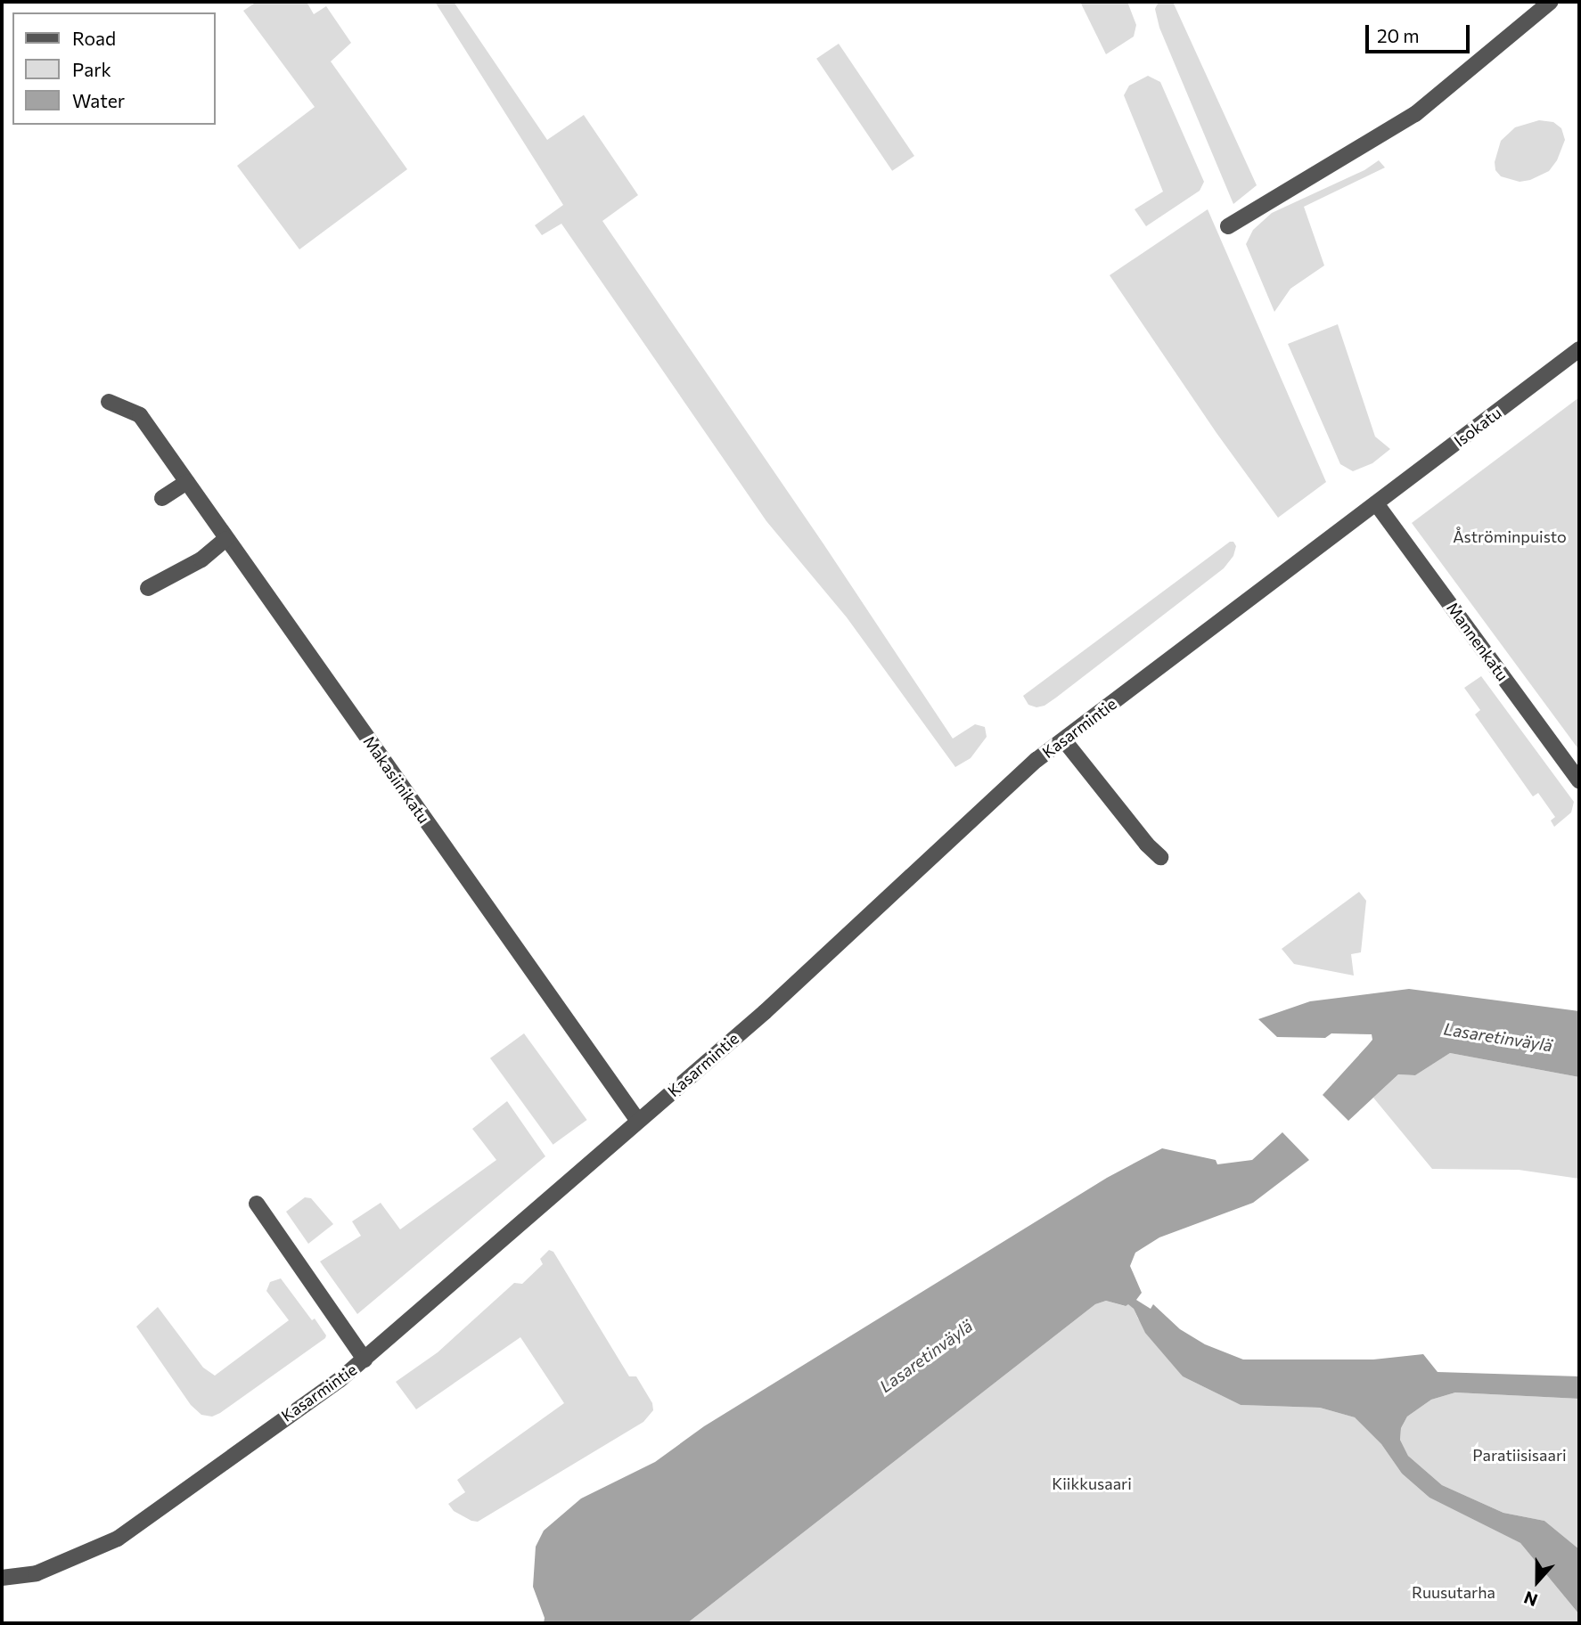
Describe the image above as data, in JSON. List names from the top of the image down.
{
  "streets": {
    "street": [
      "Isokatu",
      "Mannenkatu",
      "Kasarmintie",
      "Makasiinikatu"
    ]
  },
  "crossings": [
    ["Isokatu", "Mannenkatu"],
    ["Isokatu", "Kasarmintie"],
    ["Mannenkatu", "Kasarmintie"],
    ["Kasarmintie", "Makasiinikatu"]
  ],
  "water": ["Lasaretinväylä"],
  "parks": [
    "Åströminpuisto",
    "Paratiisisaari",
    "Kiikkusaari",
    "Ruusutarha"
  ],
  "legend": ["Road", "Park", "Water"],
  "scale_bar": "20 m",
  "north": "bottom"
}
